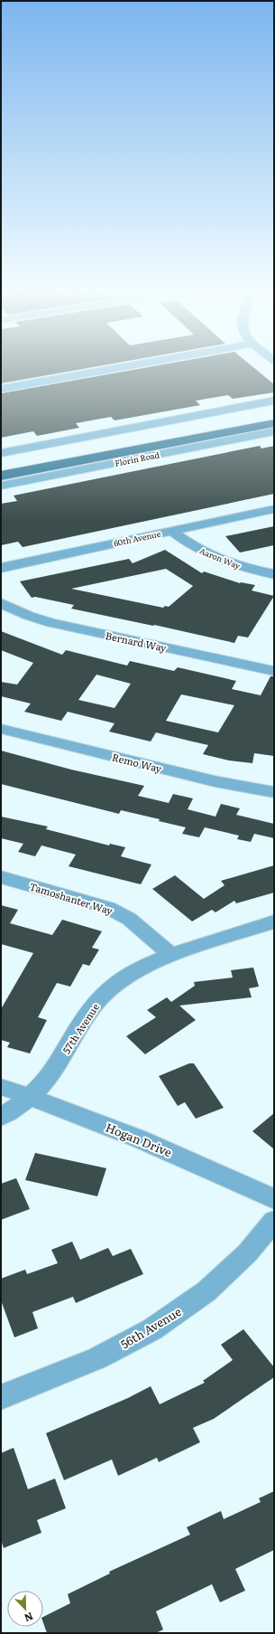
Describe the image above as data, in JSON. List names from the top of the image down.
{
  "streets": {
    "main road": ["Florin Road"],
    "street": [
      "60th Avenue",
      "Aaron Way",
      "Bernard Way",
      "Remo Way",
      "Tamoshanter Way",
      "57th Avenue",
      "Hogan Drive",
      "56th Avenue"
    ]
  },
  "crossings": [
    ["60th Avenue", "Aaron Way"],
    ["Tamoshanter Way", "57th Avenue"],
    ["57th Avenue", "Hogan Drive"]
  ],
  "north": "bottom right"
}
